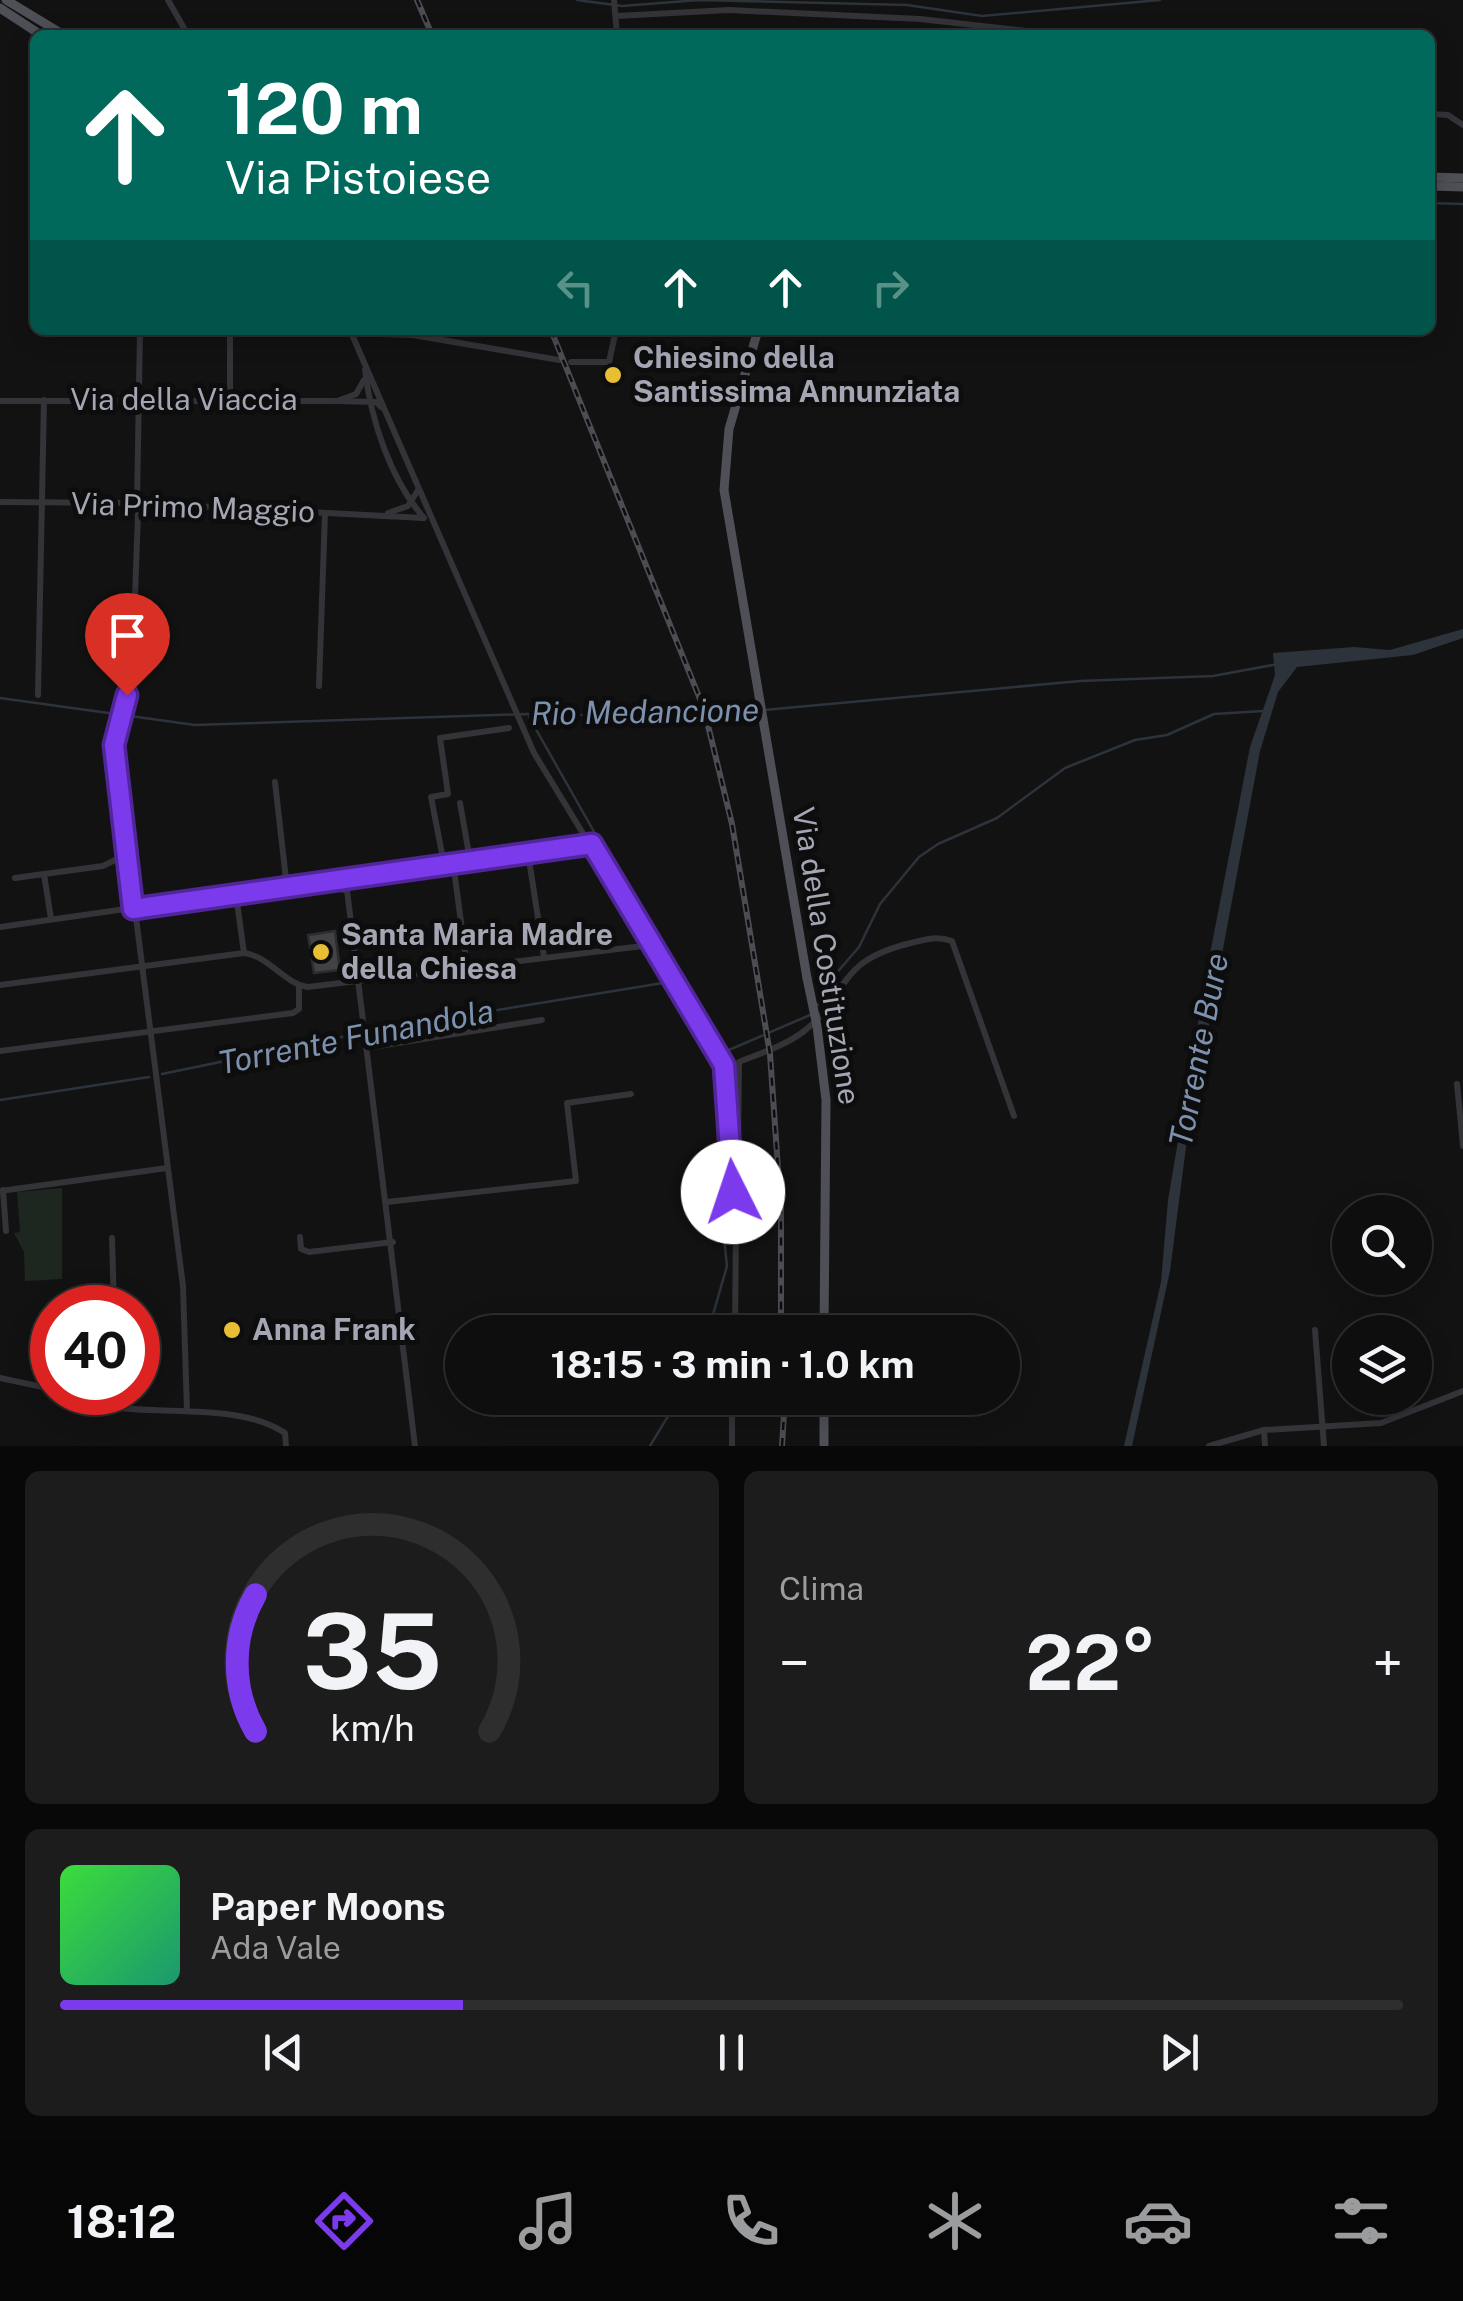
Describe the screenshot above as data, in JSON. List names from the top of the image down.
{
  "streets": {
    "main road": ["Via della Costituzione"],
    "street": ["Via della Viaccia", "Via Primo Maggio"]
  },
  "water": ["Rio Medancione", "Torrente Funandola", "Torrente Bure"],
  "places": ["Chiesino della Santissima Annunziata", "Santa Maria Madre della Chiesa", "Anna Frank"],
  "page": {
    "turn": ["120 m", "Via Pistoiese"],
    "limit": "40",
    "trip": "18:15 · 3 min · 1.0 km",
    "tile": "Clima",
    "heat": ["−", "22°", "+"],
    "song": ["Paper Moons", "Ada Vale"],
    "tabs": "18:12",
    "gauge": ["35", "km/h"]
  }
}
